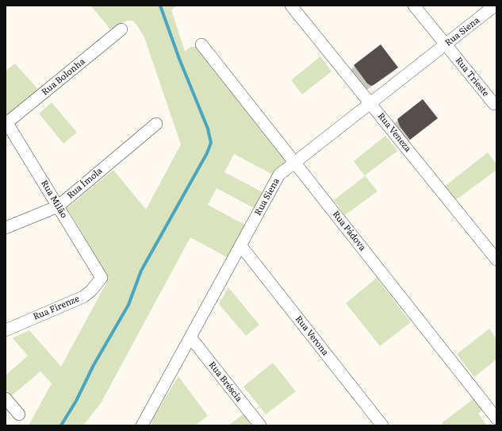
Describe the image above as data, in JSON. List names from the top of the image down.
{
  "streets": {
    "street": [
      "Rua Siena",
      "Rua Bolonha",
      "Rua Trieste",
      "Rua Veneza",
      "Rua Ímola",
      "Rua Milão",
      "Rua Pádova",
      "Rua Firenze",
      "Rua Verona",
      "Rua Bréscia"
    ]
  },
  "crossings": [
    ["Rua Siena", "Rua Trieste"],
    ["Rua Siena", "Rua Veneza"],
    ["Rua Siena", "Rua Pádova"],
    ["Rua Siena", "Rua Verona"],
    ["Rua Siena", "Rua Bréscia"],
    ["Rua Bolonha", "Rua Milão"],
    ["Rua Ímola", "Rua Milão"],
    ["Rua Milão", "Rua Firenze"]
  ]
}
